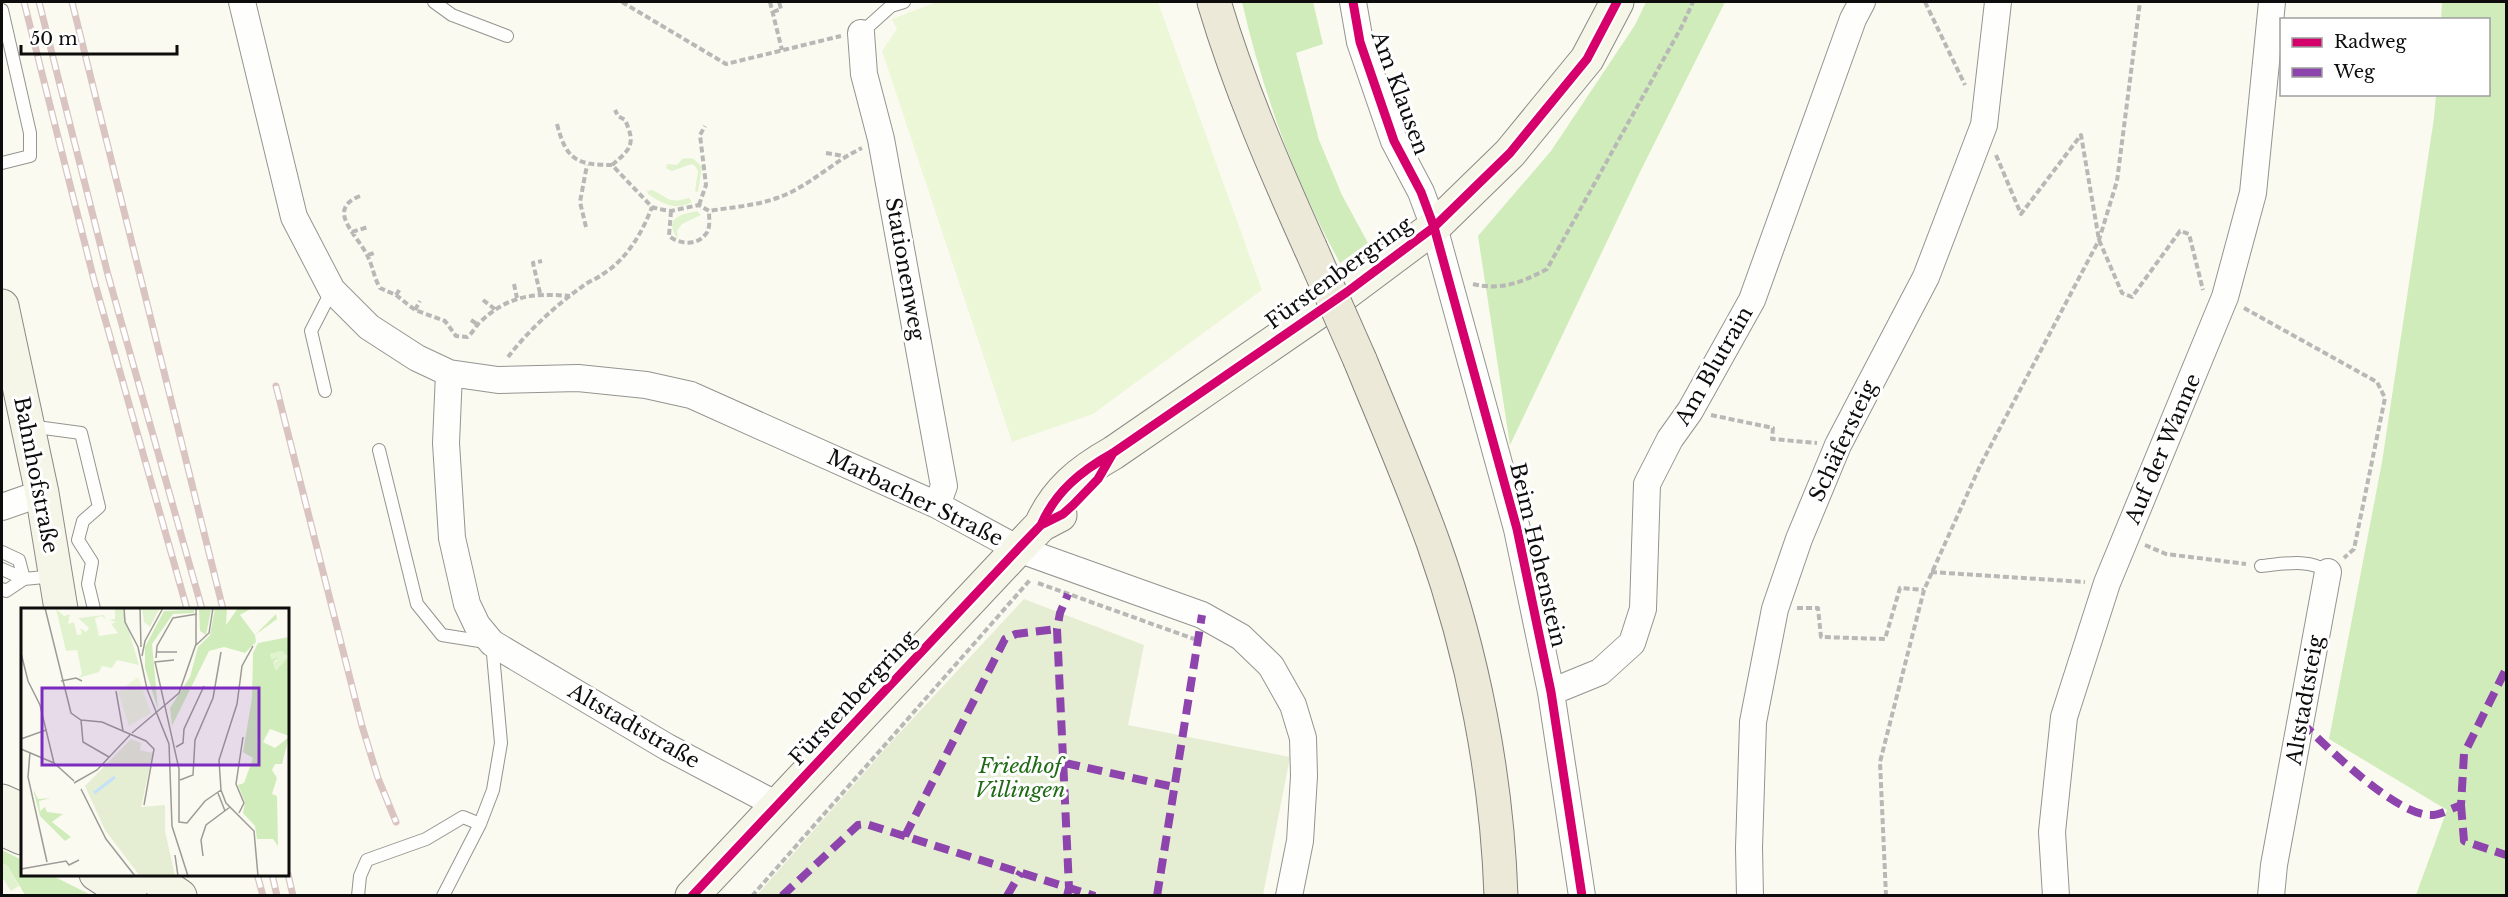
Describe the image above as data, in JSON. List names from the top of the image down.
{
  "streets": {
    "street": [
      "Am Klausen",
      "Stationenweg",
      "Fürstenbergring",
      "Am Blutrain",
      "Schäfersteig",
      "Auf der Wanne",
      "Bahnhofstraße",
      "Marbacher Straße",
      "Beim Hohenstein",
      "Altstadtsteig",
      "Altstadtstraße"
    ]
  },
  "crossings": [
    ["Am Klausen", "Fürstenbergring"],
    ["Am Klausen", "Beim Hohenstein"],
    ["Stationenweg", "Marbacher Straße"],
    ["Fürstenbergring", "Marbacher Straße"],
    ["Fürstenbergring", "Beim Hohenstein"],
    ["Fürstenbergring", "Altstadtstraße"],
    ["Am Blutrain", "Beim Hohenstein"],
    ["Marbacher Straße", "Altstadtstraße"]
  ],
  "parks": ["Friedhof Villingen"],
  "legend": ["Radweg", "Weg"],
  "scale_bar": "50 m"
}
